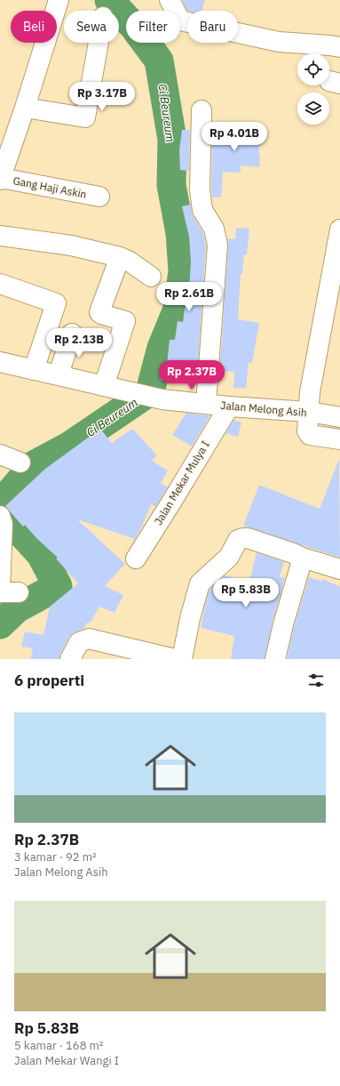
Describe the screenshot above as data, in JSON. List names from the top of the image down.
{
  "streets": {
    "street": ["Gang Haji Askin", "Jalan Melong Asih", "Jalan Mekar Mulya I"]
  },
  "crossings": [
    ["Jalan Melong Asih", "Jalan Mekar Mulya I"]
  ],
  "water": ["Ci Beureum"],
  "page": {
    "chip": [
      "Beli",
      "Sewa",
      "Filter",
      "Baru"
    ],
    "price": [
      "Rp 3.17B",
      "Rp 4.01B",
      "Rp 2.61B",
      "Rp 2.13B",
      "Rp 2.37B",
      "Rp 5.83B"
    ],
    "heading": "6 properti",
    "list": [
      {
        "name": "Rp 2.37B",
        "note": "3 kamar · 92 m² · Jalan Melong Asih"
      },
      {
        "name": "Rp 5.83B",
        "note": "5 kamar · 168 m² · Jalan Mekar Wangi I"
      }
    ]
  }
}
